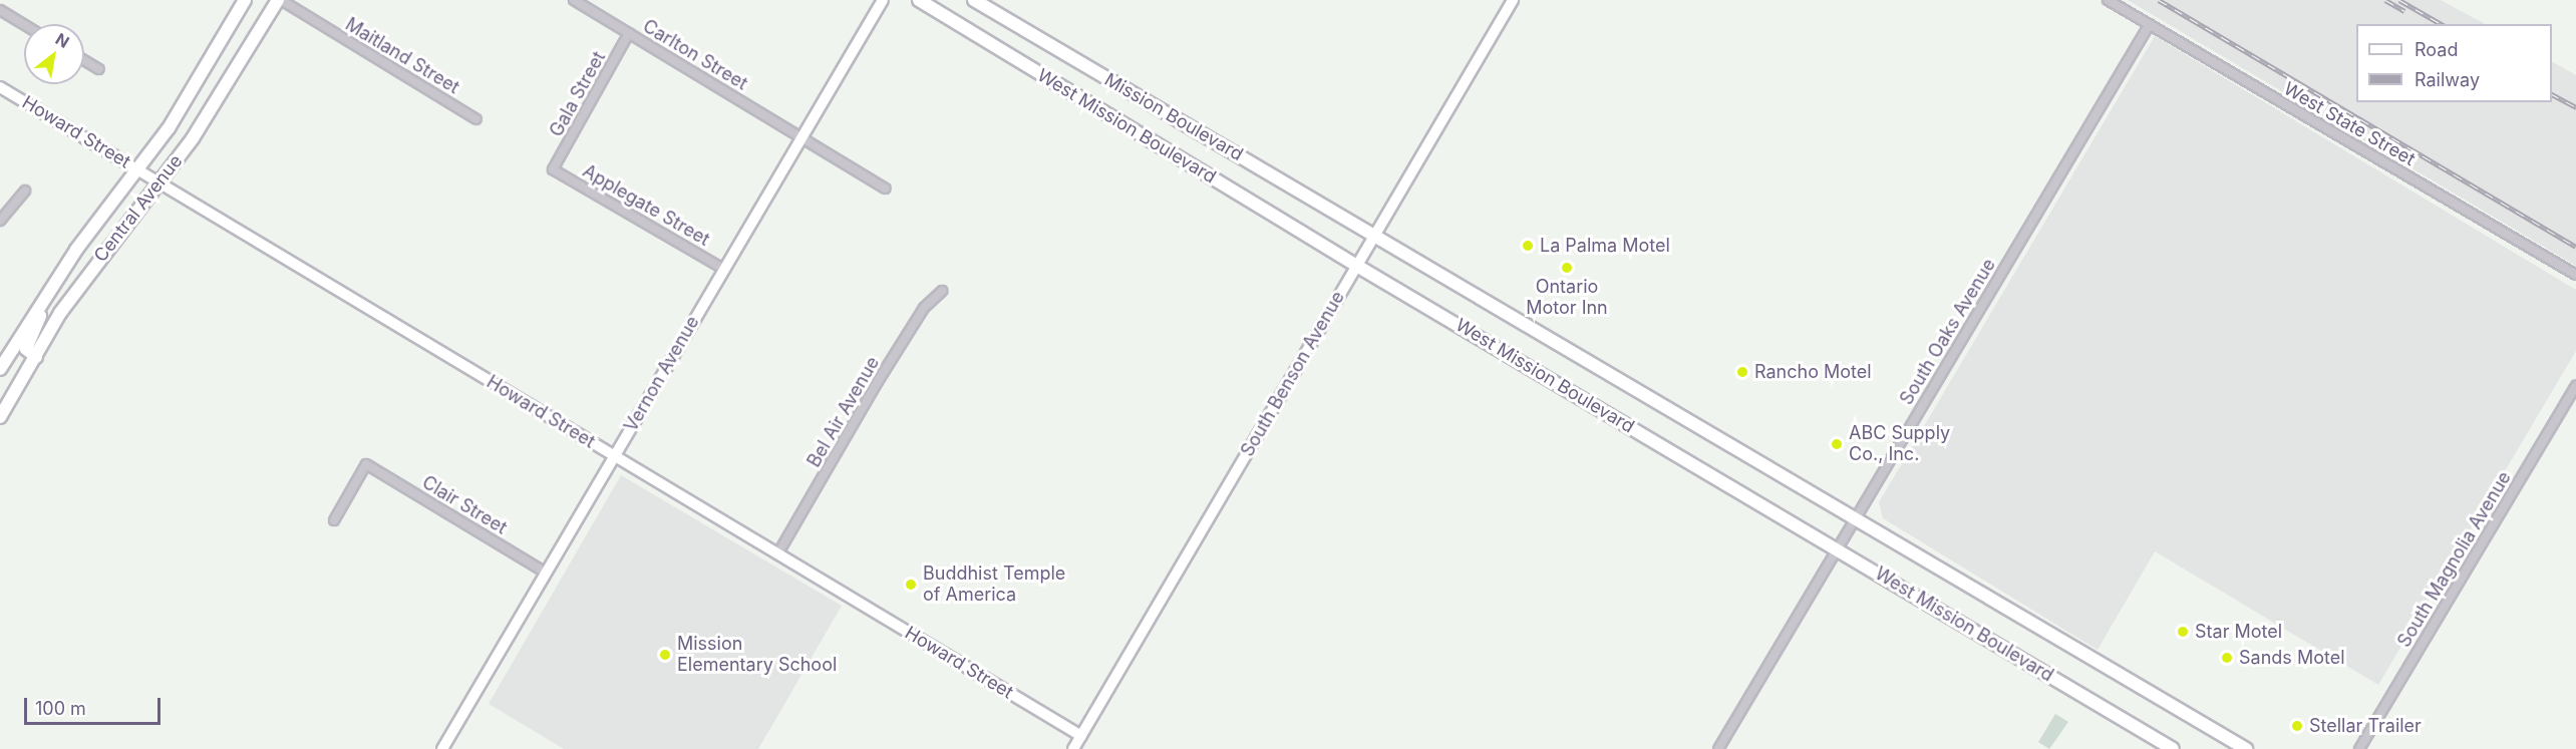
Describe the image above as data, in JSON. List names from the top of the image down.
{
  "streets": {
    "main road": ["Mission Boulevard", "West Mission Boulevard", "Central Avenue"],
    "street": [
      "Carlton Street",
      "Maitland Street",
      "Gala Street",
      "West State Street",
      "Howard Street",
      "Applegate Street",
      "South Oaks Avenue",
      "Vernon Avenue",
      "South Benson Avenue",
      "Bel Air Avenue",
      "Clair Street",
      "South Magnolia Avenue"
    ]
  },
  "crossings": [
    ["Carlton Street", "Gala Street"],
    ["Carlton Street", "Vernon Avenue"],
    ["Maitland Street", "Central Avenue"],
    ["Gala Street", "Applegate Street"],
    ["Mission Boulevard", "West Mission Boulevard"],
    ["Mission Boulevard", "South Benson Avenue"],
    ["West State Street", "South Oaks Avenue"],
    ["West Mission Boulevard", "South Oaks Avenue"],
    ["West Mission Boulevard", "South Benson Avenue"],
    ["Howard Street", "Central Avenue"],
    ["Howard Street", "Vernon Avenue"],
    ["Howard Street", "South Benson Avenue"],
    ["Howard Street", "Bel Air Avenue"],
    ["Applegate Street", "Vernon Avenue"],
    ["Vernon Avenue", "Clair Street"]
  ],
  "places": [
    "La Palma Motel",
    "Ontario Motor Inn",
    "Rancho Motel",
    "ABC Supply Co., Inc.",
    "Buddhist Temple of America",
    "Star Motel",
    "Mission Elementary School",
    "Sands Motel",
    "Stellar Trailer"
  ],
  "legend": ["Road", "Railway"],
  "scale_bar": "100 m",
  "north": "top right"
}
